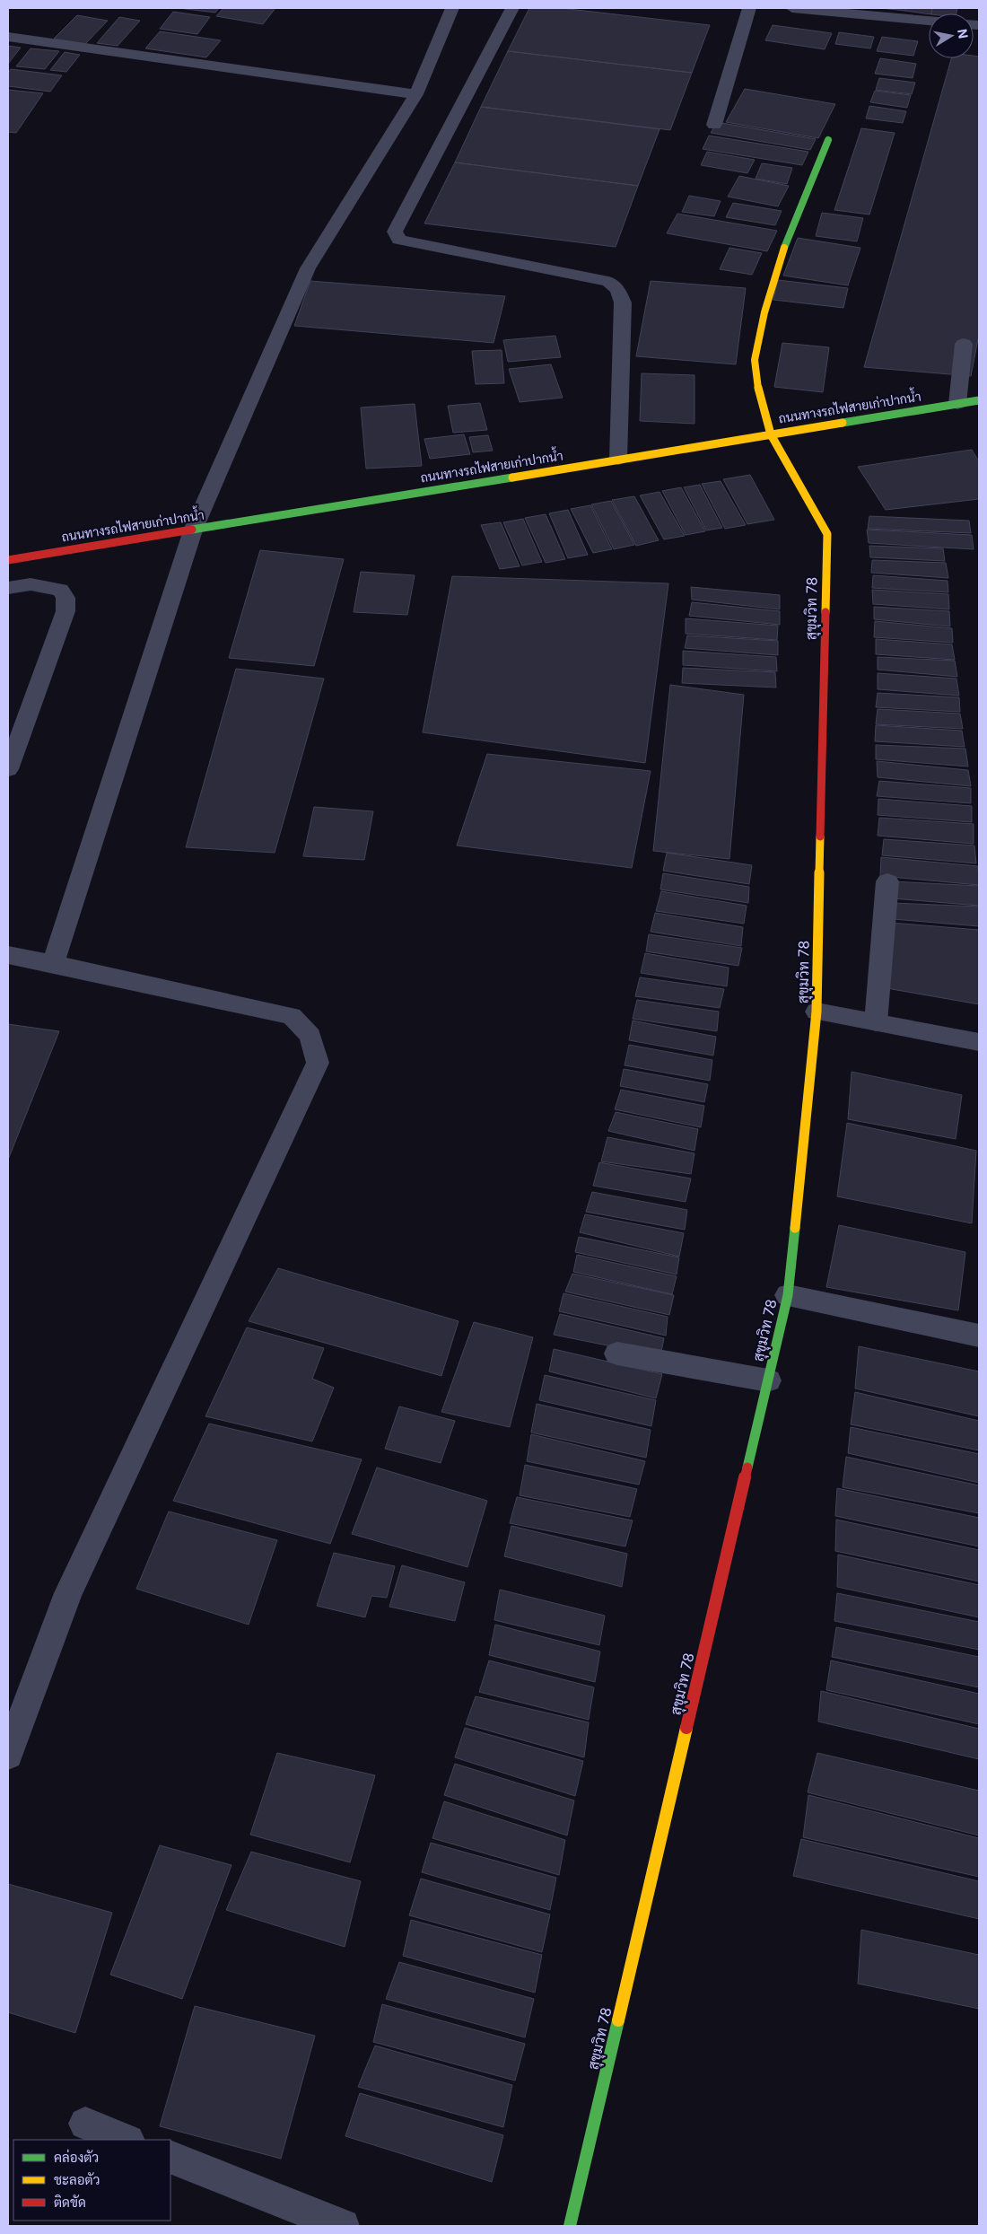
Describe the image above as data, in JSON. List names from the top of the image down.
{
  "streets": {
    "street": ["ถนนทางรถไฟสายเก่าปากน้ำ", "สุขุมวิท 78"]
  },
  "crossings": [
    ["ถนนทางรถไฟสายเก่าปากน้ำ", "สุขุมวิท 78"]
  ],
  "legend": ["คล่องตัว", "ชะลอตัว", "ติดขัด"],
  "north": "right"
}
